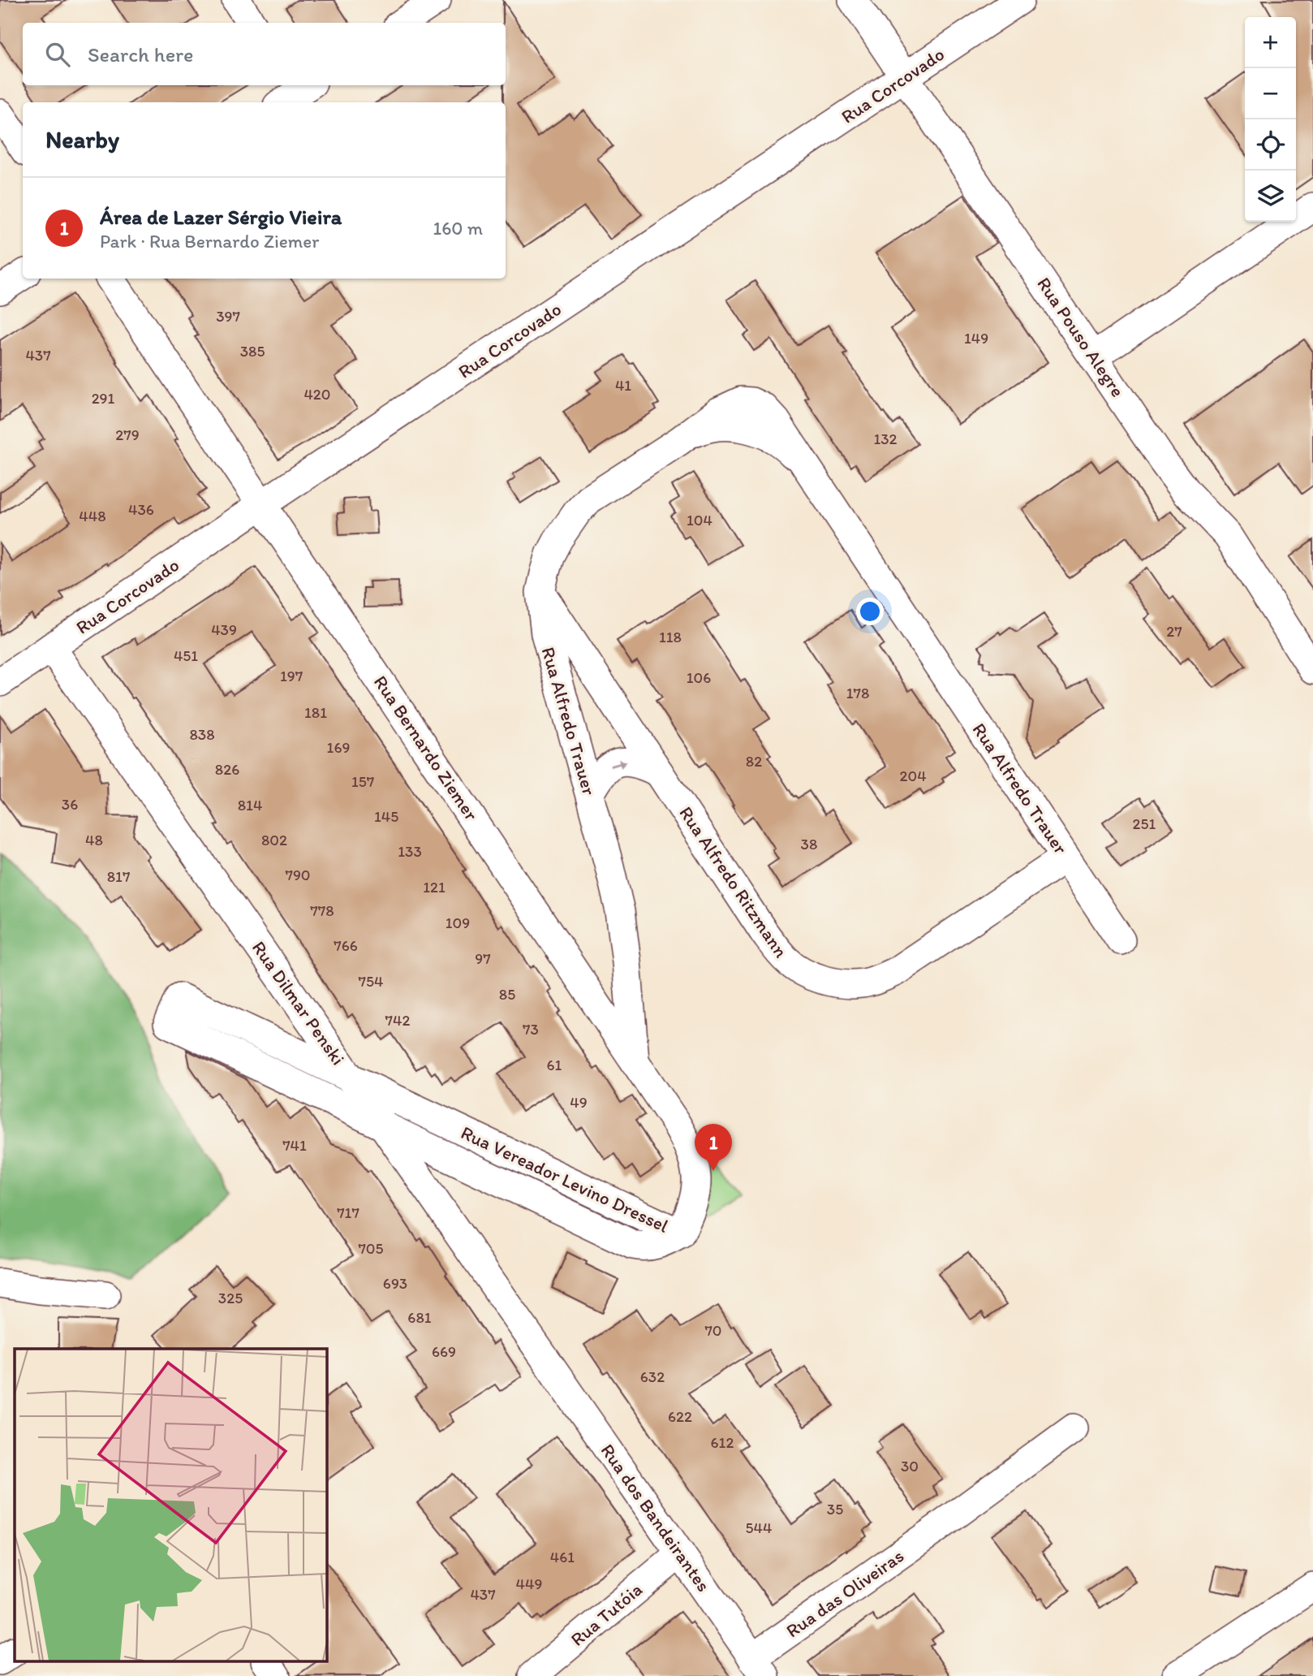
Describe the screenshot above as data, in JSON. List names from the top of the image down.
{
  "streets": {
    "street": [
      "Rua Corcovado",
      "Rua Pouso Alegre",
      "Rua Alfredo Trauer",
      "Rua Bernardo Ziemer",
      "Rua Alfredo Ritzmann",
      "Rua Dilmar Penski",
      "Rua Vereador Levino Dressel",
      "Rua dos Bandeirantes",
      "Rua das Oliveiras",
      "Rua Tutóia"
    ]
  },
  "crossings": [
    ["Rua Corcovado", "Rua Pouso Alegre"],
    ["Rua Corcovado", "Rua Bernardo Ziemer"],
    ["Rua Corcovado", "Rua Dilmar Penski"],
    ["Rua Alfredo Trauer", "Rua Bernardo Ziemer"],
    ["Rua Alfredo Trauer", "Rua Alfredo Ritzmann"],
    ["Rua Bernardo Ziemer", "Rua Vereador Levino Dressel"],
    ["Rua Dilmar Penski", "Rua Vereador Levino Dressel"],
    ["Rua Dilmar Penski", "Rua dos Bandeirantes"],
    ["Rua dos Bandeirantes", "Rua das Oliveiras"],
    ["Rua dos Bandeirantes", "Rua Tutóia"]
  ],
  "house_numbers": [
    "397",
    "149",
    "385",
    "437",
    "41",
    "420",
    "291",
    "279",
    "132",
    "436",
    "448",
    "104",
    "439",
    "27",
    "118",
    "451",
    "197",
    "106",
    "178",
    "181",
    "838",
    "169",
    "82",
    "826",
    "204",
    "157",
    "36",
    "814",
    "145",
    "251",
    "48",
    "802",
    "38",
    "133",
    "790",
    "817",
    "121",
    "778",
    "109",
    "766",
    "97",
    "754",
    "85",
    "742",
    "73",
    "61",
    "49",
    "741",
    "717",
    "705",
    "693",
    "325",
    "681",
    "70",
    "669",
    "632",
    "622",
    "612",
    "30",
    "35",
    "544",
    "461",
    "449",
    "437"
  ],
  "page": {
    "map_buttons": ["+", "−"],
    "search": "Search here",
    "heading": "Nearby",
    "list": [
      {
        "mark": "1",
        "name": "Área de Lazer Sérgio Vieira",
        "note": "Park · Rua Bernardo Ziemer",
        "value": "160 m"
      }
    ],
    "pins": "1"
  }
}
